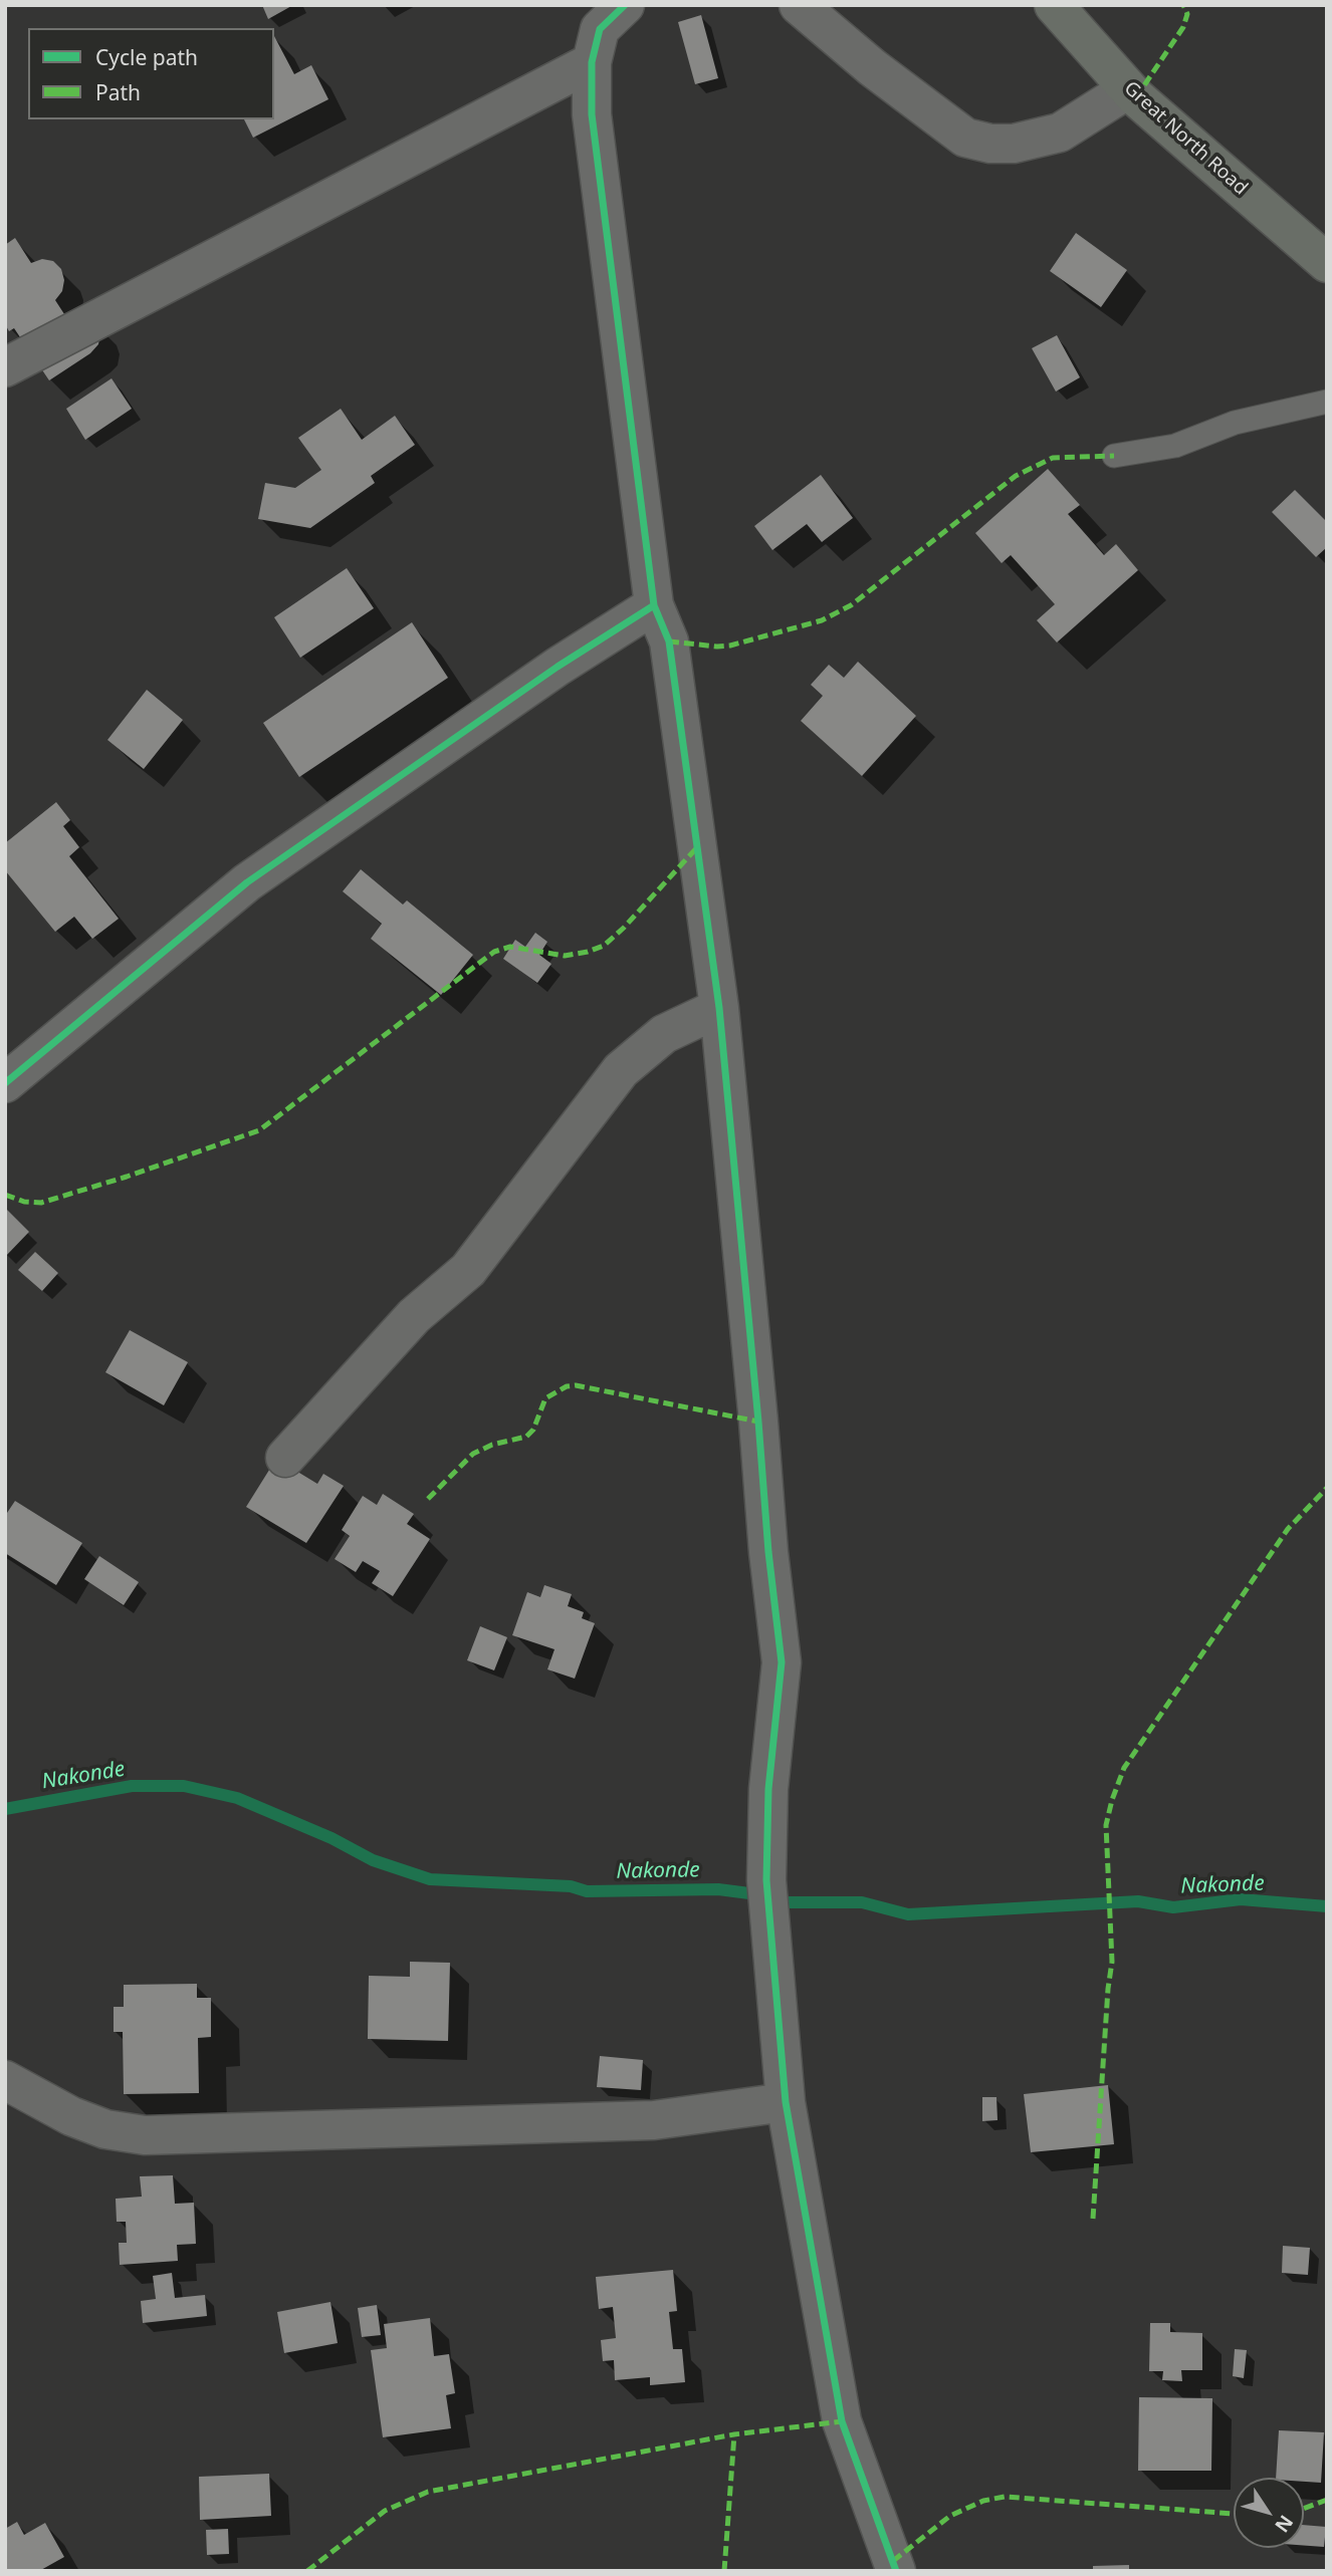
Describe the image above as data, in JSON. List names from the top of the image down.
{
  "streets": {
    "highway": ["Great North Road"]
  },
  "water": ["Nakonde"],
  "legend": ["Cycle path", "Path"],
  "north": "bottom right"
}
